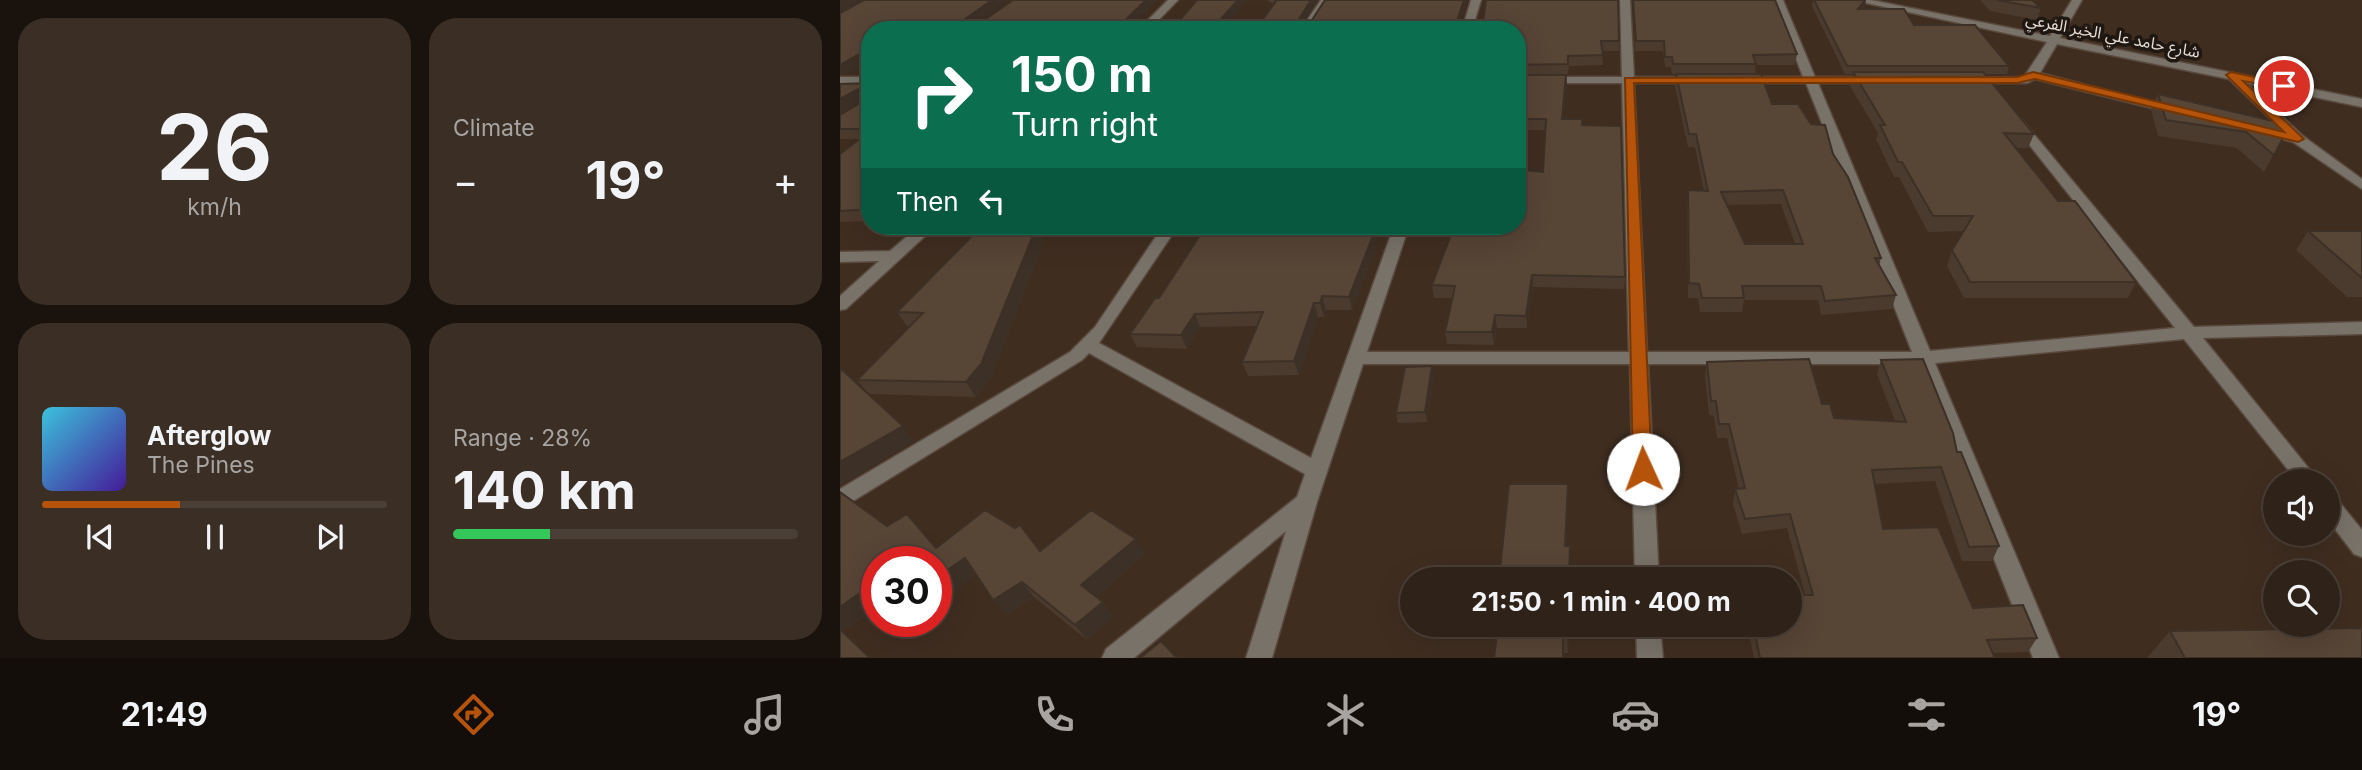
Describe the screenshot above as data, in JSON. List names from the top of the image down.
{
  "streets": {
    "street": ["شارع حامد علي الخير الفرعي"]
  },
  "page": {
    "tile": [
      ["26", "km/h"],
      "Climate",
      ["Range · 28%", "140 km"]
    ],
    "turn": ["150 m", "Turn right"],
    "heat": ["−", "19°", "+"],
    "then": "Then",
    "song": ["Afterglow", "The Pines"],
    "limit": "30",
    "trip": "21:50 · 1 min · 400 m",
    "tabs": ["21:49", "19°"]
  }
}
